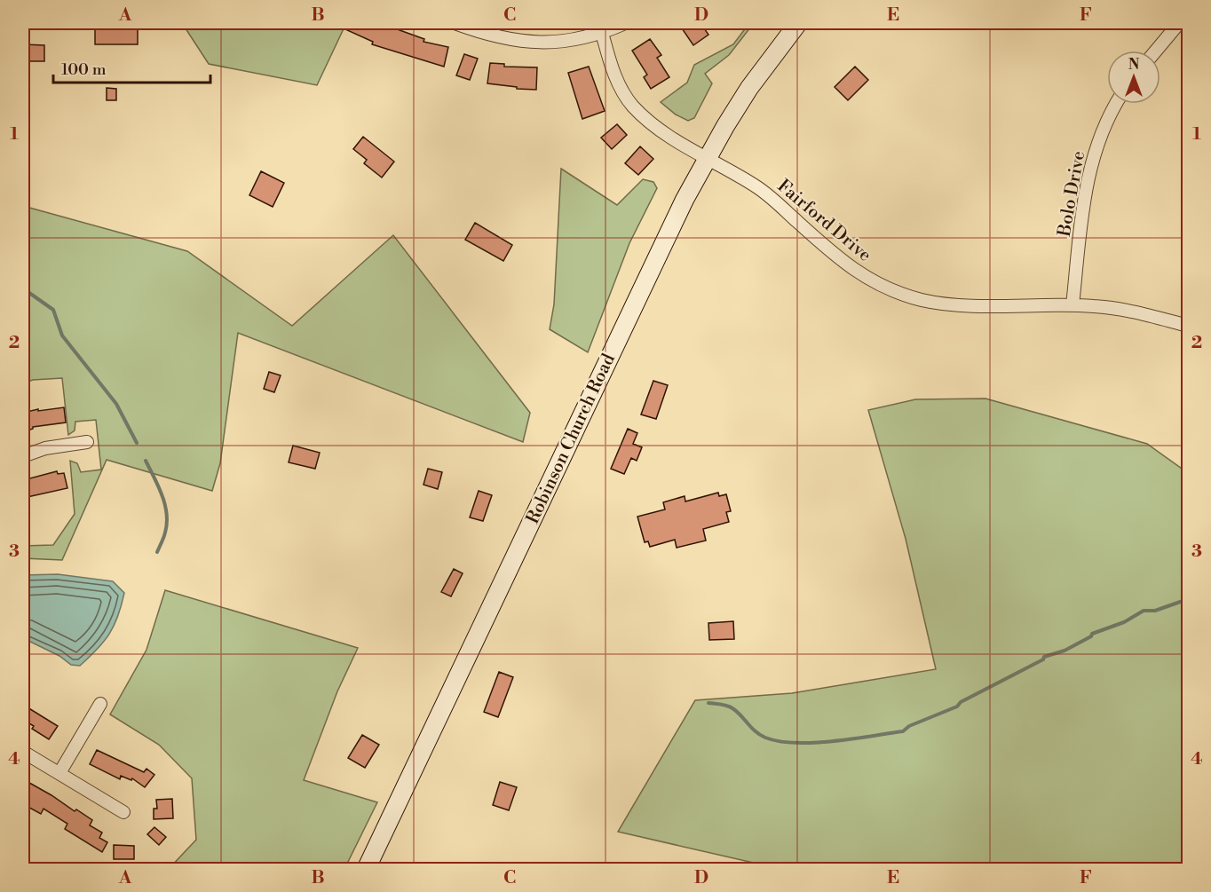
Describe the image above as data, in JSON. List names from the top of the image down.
{
  "streets": {
    "street": ["Bolo Drive", "Fairford Drive", "Robinson Church Road"]
  },
  "crossings": [
    ["Bolo Drive", "Fairford Drive"],
    ["Fairford Drive", "Robinson Church Road"]
  ],
  "scale_bar": "100 m",
  "north": "top",
  "grid": {
    "columns": [
      "A",
      "B",
      "C",
      "D",
      "E",
      "F"
    ],
    "rows": [
      "1",
      "2",
      "3",
      "4"
    ]
  }
}
